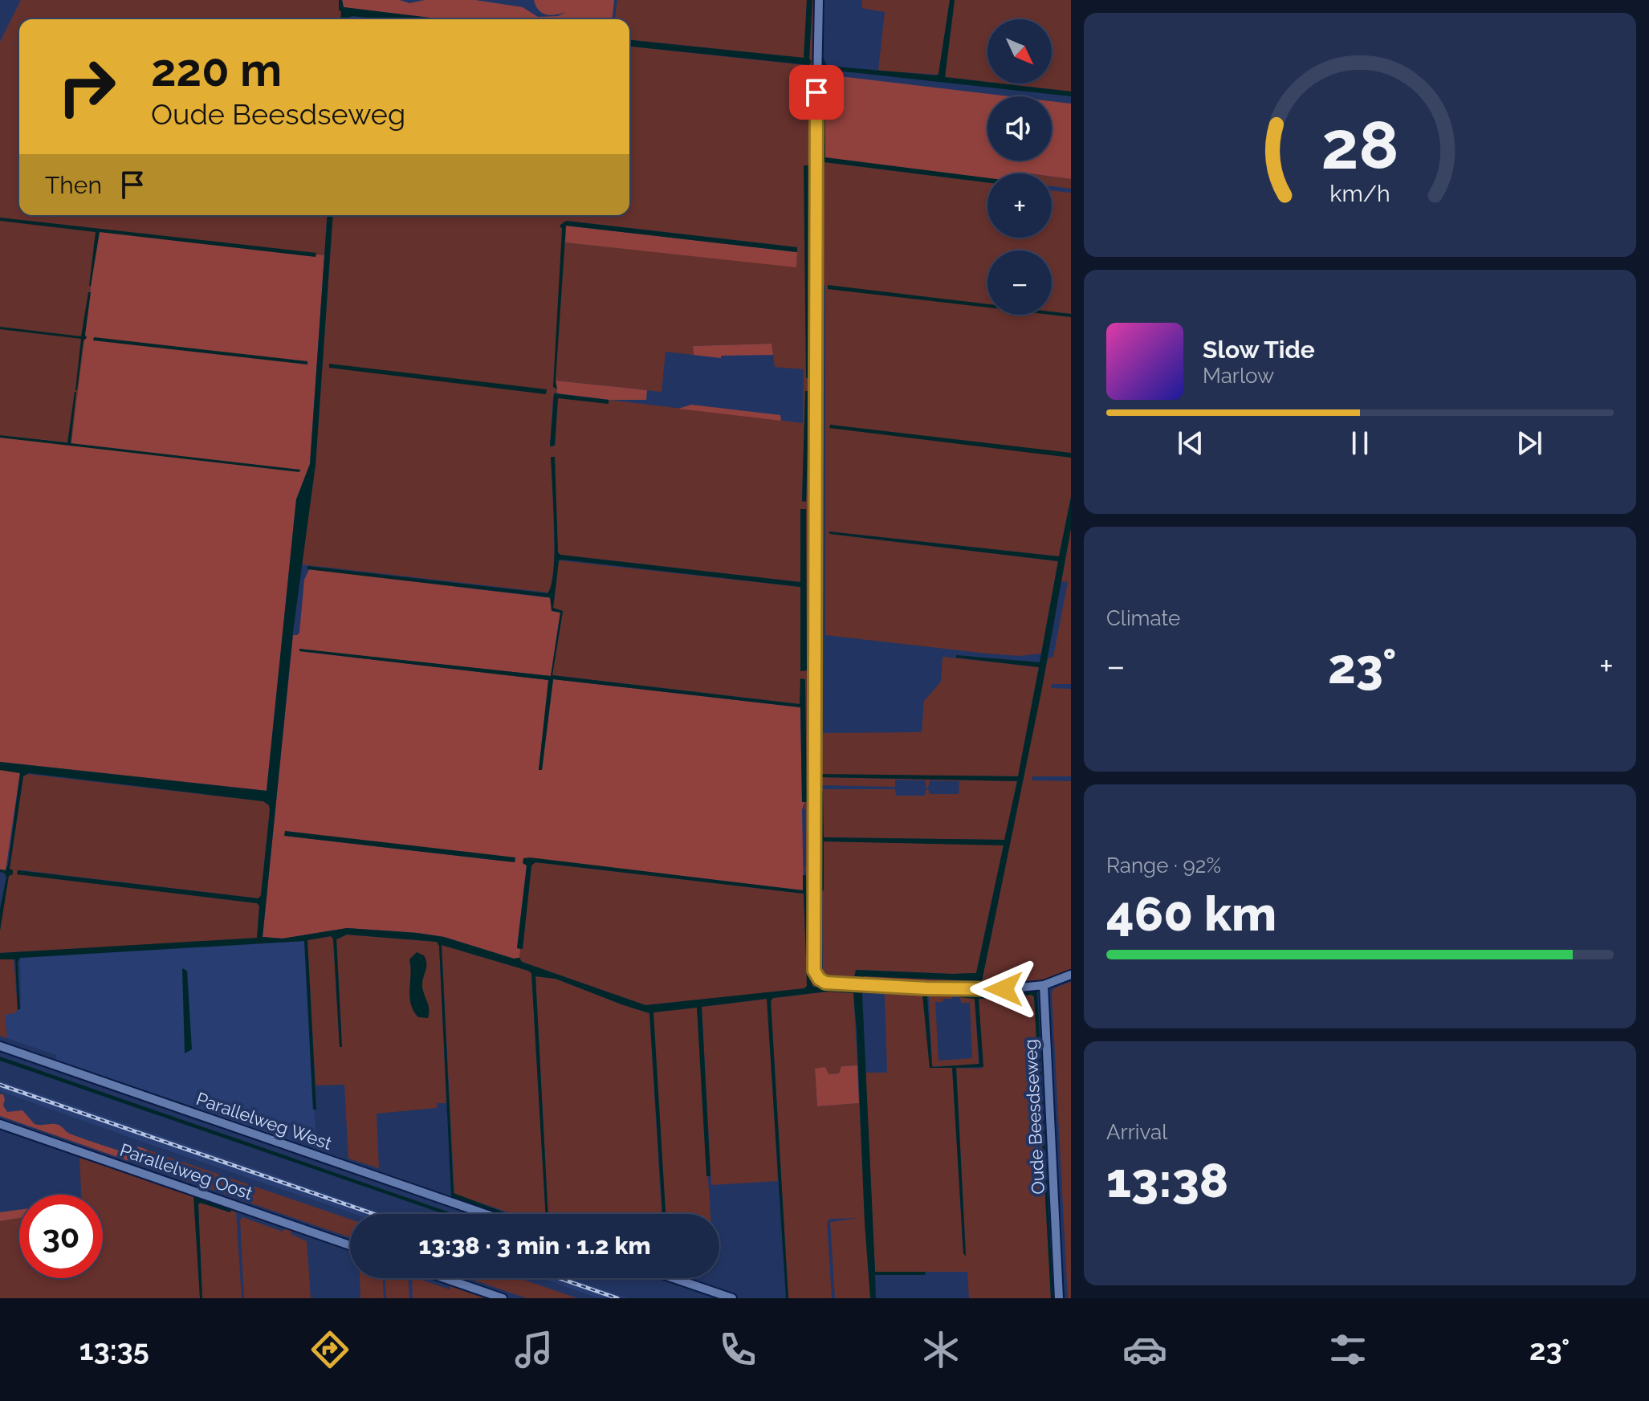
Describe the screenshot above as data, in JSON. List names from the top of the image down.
{
  "streets": {
    "street": ["Oude Beesdseweg", "Parallelweg West", "Parallelweg Oost"]
  },
  "north": "bottom right",
  "page": {
    "map_buttons": ["+", "−"],
    "turn": ["220 m", "Oude Beesdseweg"],
    "then": "Then",
    "song": ["Slow Tide", "Marlow"],
    "tile": [
      "Climate",
      ["Range · 92%", "460 km"],
      ["Arrival", "13:38"]
    ],
    "heat": ["−", "23°", "+"],
    "limit": "30",
    "trip": "13:38 · 3 min · 1.2 km",
    "tabs": ["13:35", "23°"],
    "gauge": ["28", "km/h"]
  }
}
